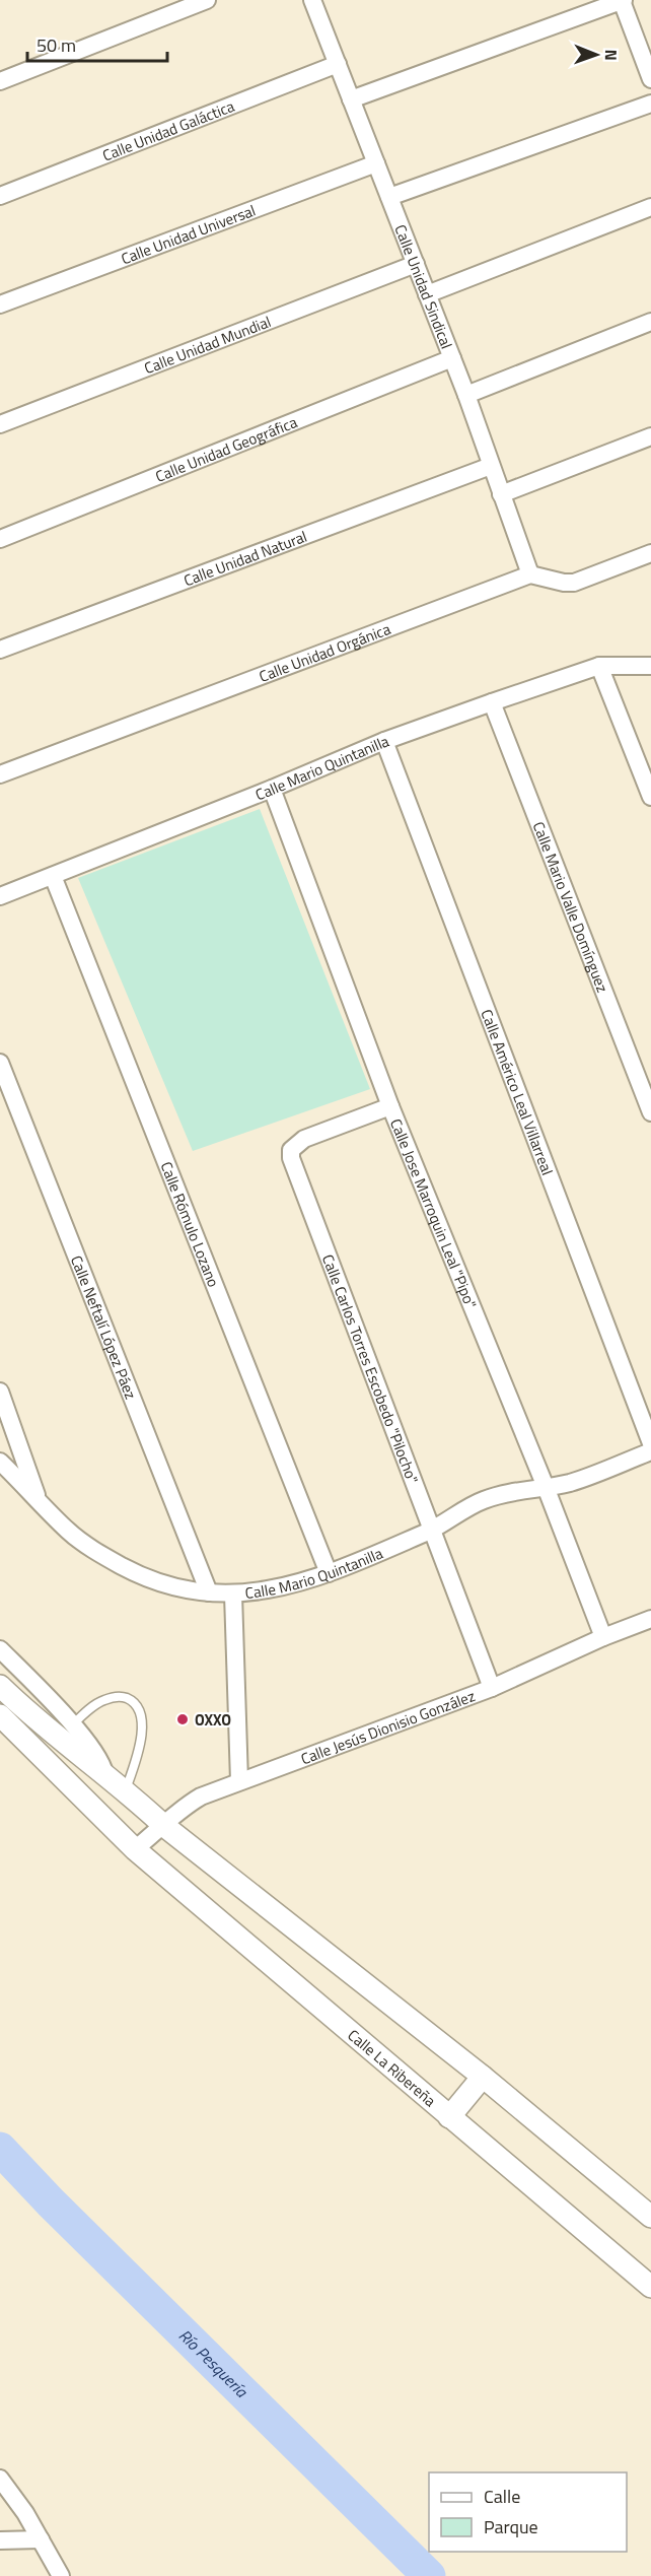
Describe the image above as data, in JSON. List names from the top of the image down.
{
  "streets": {
    "street": [
      "Calle Unidad Galáctica",
      "Calle Unidad Universal",
      "Calle Unidad Sindical",
      "Calle Unidad Mundial",
      "Calle Unidad Geográfica",
      "Calle Unidad Natural",
      "Calle Unidad Orgánica",
      "Calle Mario Quintanilla",
      "Calle Mario Valle Domínguez",
      "Calle Américo Leal Villarreal",
      "Calle Jose Marroquin Leal \"Pipo\"",
      "Calle Rómulo Lozano",
      "Calle Neftalí López Páez",
      "Calle Carlos Torres Escobedo \"Pilocho\"",
      "Calle Jesús Dionisio González",
      "Calle La Ribereña"
    ]
  },
  "crossings": [
    ["Calle Unidad Galáctica", "Calle Unidad Sindical"],
    ["Calle Unidad Universal", "Calle Unidad Sindical"],
    ["Calle Unidad Sindical", "Calle Unidad Mundial"],
    ["Calle Unidad Sindical", "Calle Unidad Geográfica"],
    ["Calle Unidad Sindical", "Calle Unidad Natural"],
    ["Calle Unidad Sindical", "Calle Unidad Orgánica"],
    ["Calle Mario Quintanilla", "Calle Mario Valle Domínguez"],
    ["Calle Mario Quintanilla", "Calle Américo Leal Villarreal"],
    ["Calle Mario Quintanilla", "Calle Jose Marroquin Leal \"Pipo\""],
    ["Calle Mario Quintanilla", "Calle Rómulo Lozano"],
    ["Calle Mario Quintanilla", "Calle Neftalí López Páez"],
    ["Calle Mario Quintanilla", "Calle Carlos Torres Escobedo \"Pilocho\""],
    ["Calle Jose Marroquin Leal \"Pipo\"", "Calle Carlos Torres Escobedo \"Pilocho\""],
    ["Calle Jose Marroquin Leal \"Pipo\"", "Calle Jesús Dionisio González"],
    ["Calle Carlos Torres Escobedo \"Pilocho\"", "Calle Jesús Dionisio González"],
    ["Calle Jesús Dionisio González", "Calle La Ribereña"]
  ],
  "water": ["Río Pesquería"],
  "places": ["OXXO"],
  "legend": ["Calle", "Parque"],
  "scale_bar": "50 m",
  "north": "right"
}
